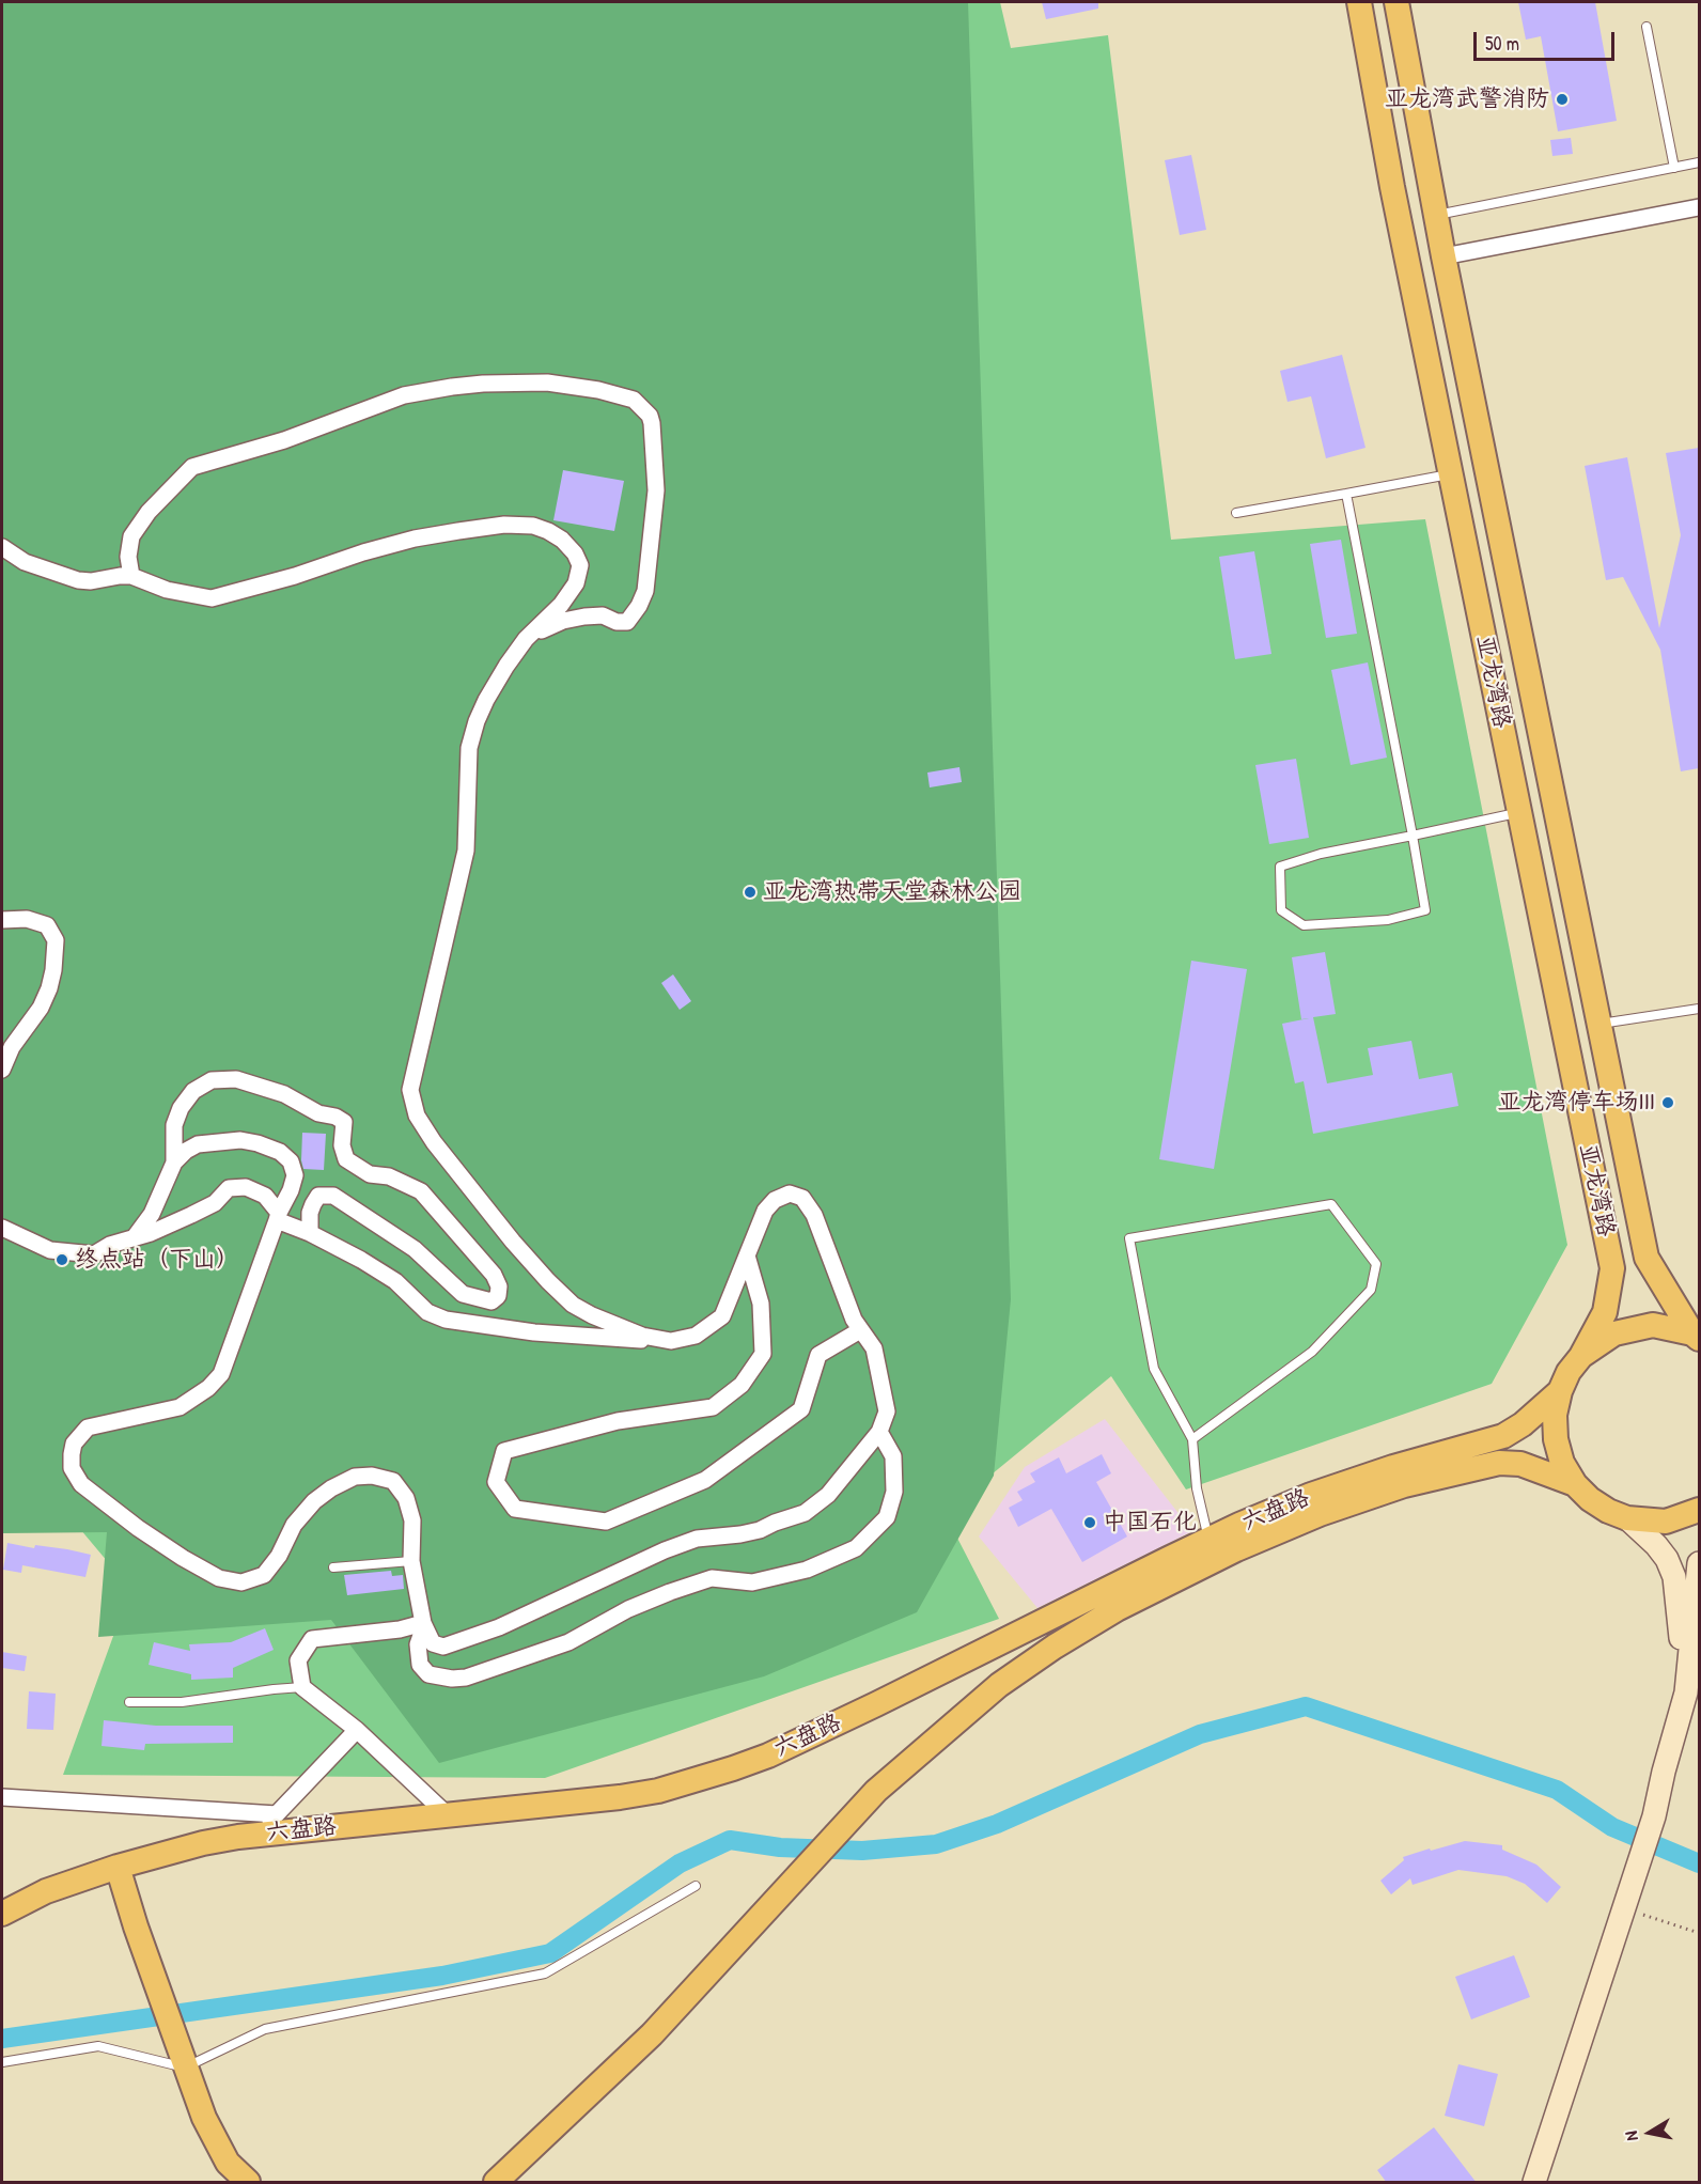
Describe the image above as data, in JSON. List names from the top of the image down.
{
  "streets": {
    "main road": ["亚龙湾路", "六盘路"]
  },
  "crossings": [
    ["亚龙湾路", "六盘路"]
  ],
  "places": [
    "亚龙湾武警消防",
    "亚龙湾热带天堂森林公园",
    "亚龙湾停车场III",
    "终点站（下山）",
    "中国石化"
  ],
  "scale_bar": "50 m",
  "north": "left"
}
